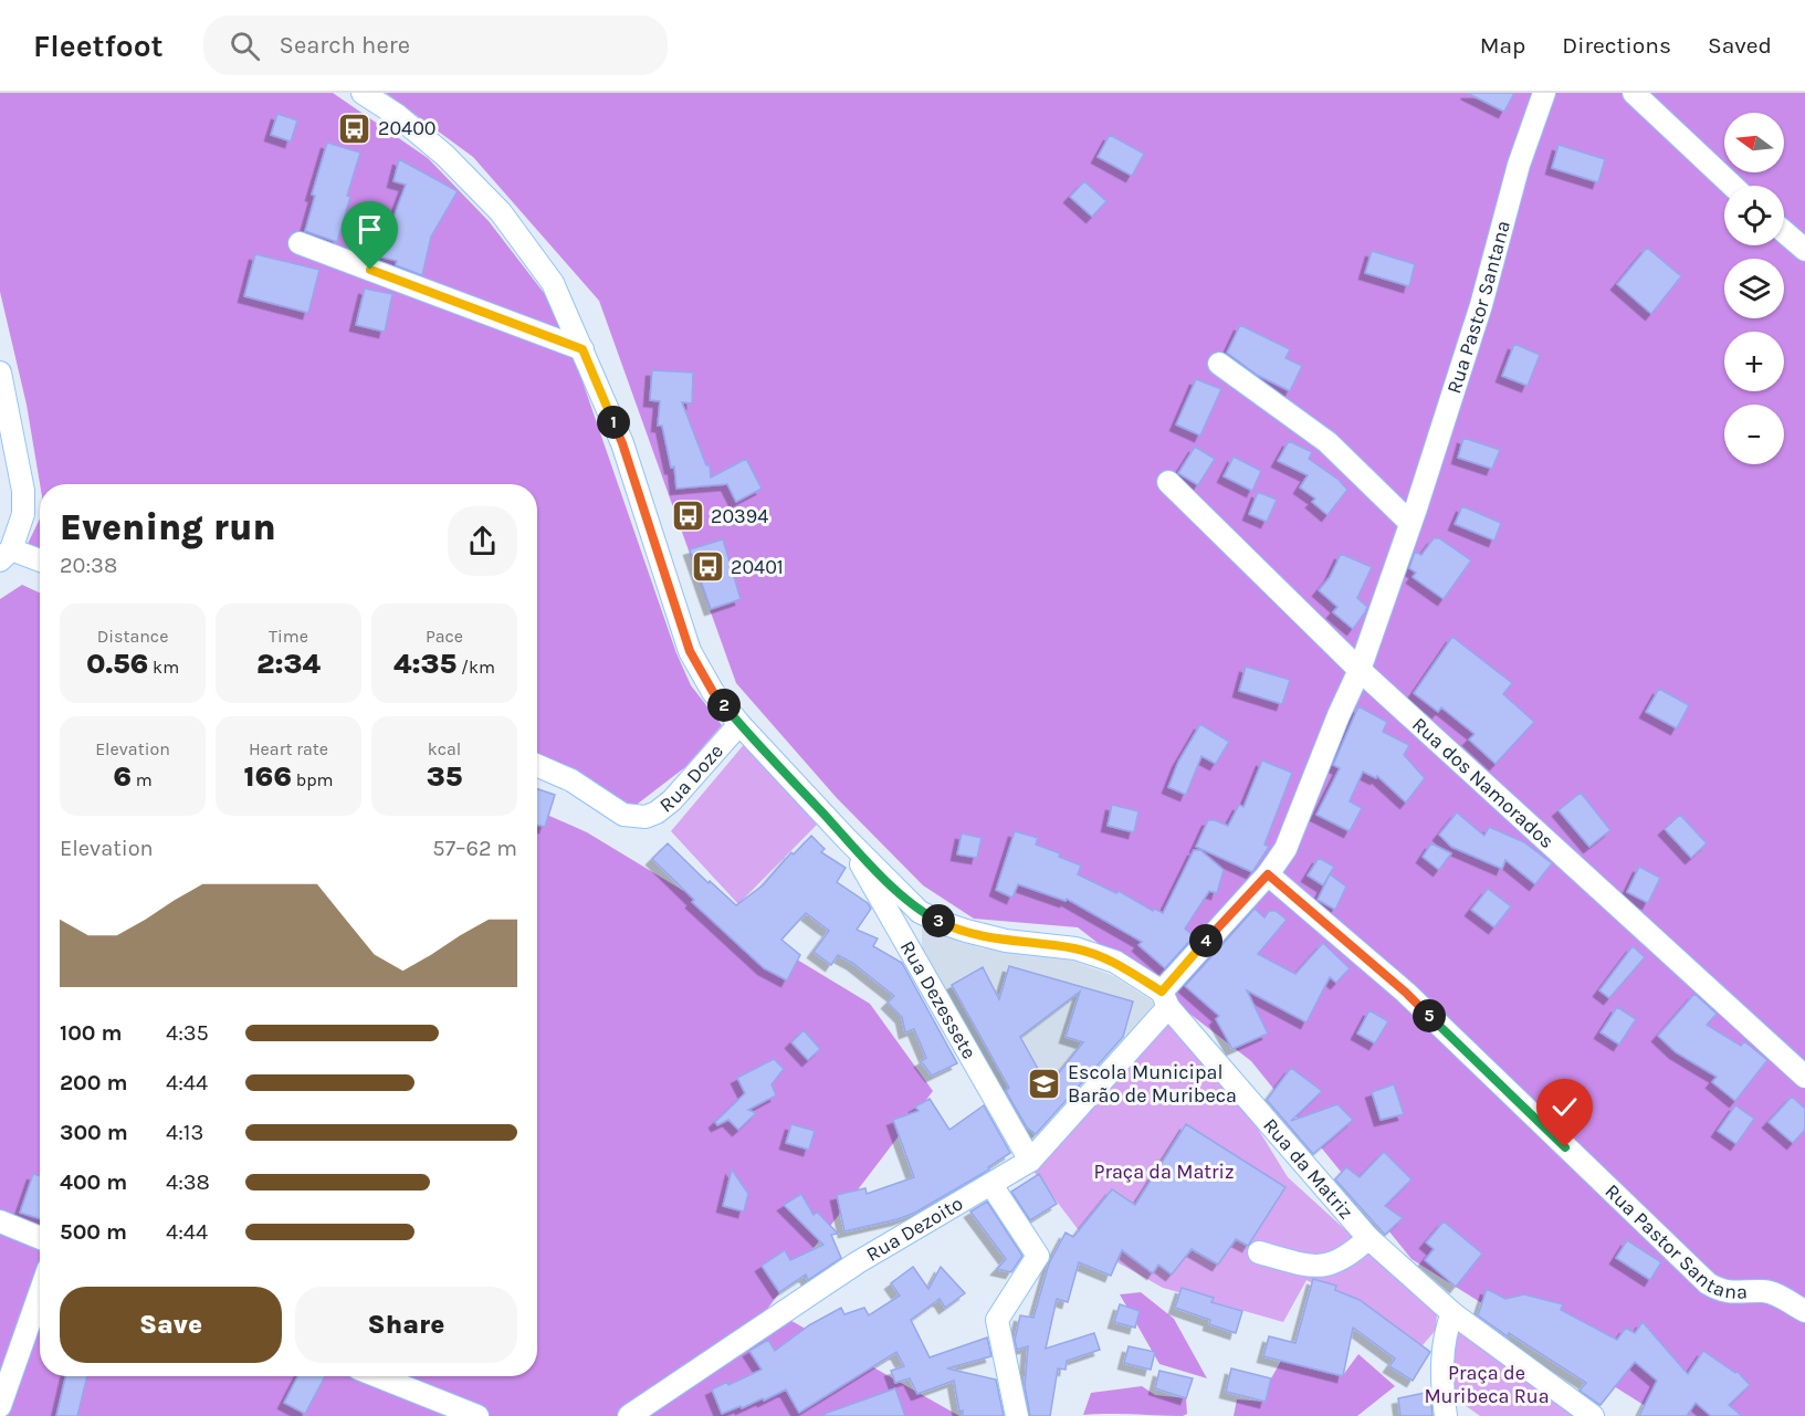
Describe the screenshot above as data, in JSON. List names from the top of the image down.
{
  "streets": {
    "street": [
      "Rua Pastor Santana",
      "Rua Doze",
      "Rua dos Namorados",
      "Rua Dezessete",
      "Rua da Matriz",
      "Rua Dezoito"
    ]
  },
  "crossings": [
    ["Rua Pastor Santana", "Rua dos Namorados"],
    ["Rua Pastor Santana", "Rua da Matriz"],
    ["Rua Pastor Santana", "Rua Dezoito"],
    ["Rua Doze", "Rua da Matriz"],
    ["Rua Dezessete", "Rua da Matriz"],
    ["Rua Dezessete", "Rua Dezoito"],
    ["Rua da Matriz", "Rua Dezoito"]
  ],
  "parks": ["Praça da Matriz", "Praça de Muribeca Rua"],
  "places": {
    "bus stop": ["20400", "20394", "20401"],
    "school or university": ["Escola Municipal Barão de Muribeca"]
  },
  "north": "left",
  "page": {
    "header": "Fleetfoot",
    "search": "Search here",
    "nav": ["Map", "Directions", "Saved"],
    "map_buttons": ["+", "−"],
    "pins": [
      "1",
      "2",
      "3",
      "4",
      "5"
    ],
    "heading": ["Evening run", "20:38"],
    "stats": [
      ["Distance", "0.56 km"],
      ["Time", "2:34"],
      ["Pace", "4:35 /km"],
      ["Elevation", "6 m"],
      ["Heart rate", "166 bpm"],
      ["kcal", "35"]
    ],
    "chart": ["Elevation", "57–62 m"],
    "list": [
      {
        "name": "100 m",
        "note": "4:35"
      },
      {
        "name": "200 m",
        "note": "4:44"
      },
      {
        "name": "300 m",
        "note": "4:13"
      },
      {
        "name": "400 m",
        "note": "4:38"
      },
      {
        "name": "500 m",
        "note": "4:44"
      }
    ],
    "buttons": ["Save", "Share"]
  }
}
